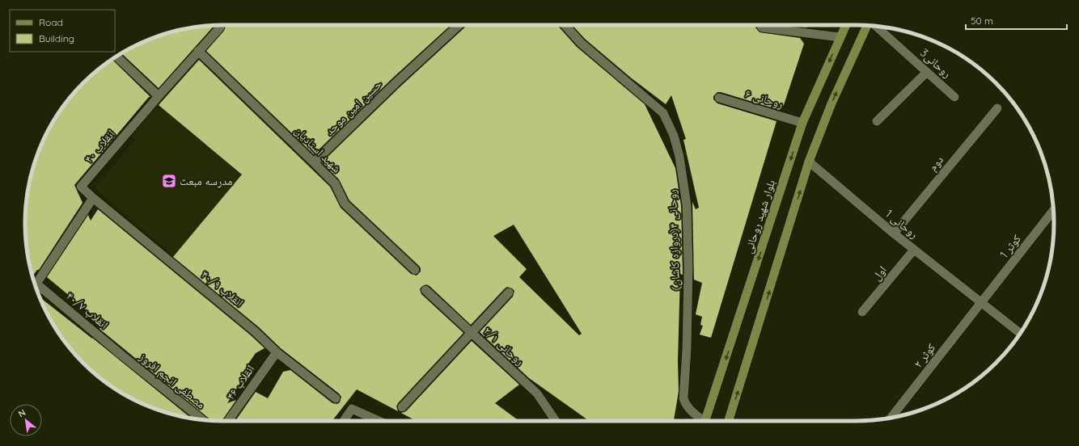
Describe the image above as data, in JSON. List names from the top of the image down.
{
  "streets": {
    "main road": ["بلوار شهید روحانی"],
    "street": [
      "روحانی3",
      "روحانی ۶",
      "حسین امین موحد",
      "انقلاب ۴۰",
      "شهید استادیان",
      "دوم",
      "روحانی 1",
      "روحانی ۴(دروازه کاشان)",
      "کوثر 1",
      "اول",
      "انقلاب ۴۰/۹",
      "انقلاب ۴۰/۷",
      "روحانی ۲/۱",
      "کوثر ۲",
      "مصطفی انجم افروز",
      "انقلاب ۴۶"
    ]
  },
  "crossings": [
    ["روحانی ۶", "بلوار شهید روحانی"],
    ["حسین امین موحد", "شهید استادیان"],
    ["انقلاب ۴۰", "شهید استادیان"],
    ["انقلاب ۴۰", "انقلاب ۴۰/۹"],
    ["دوم", "روحانی 1"],
    ["روحانی 1", "کوثر 1"],
    ["روحانی 1", "اول"],
    ["روحانی 1", "کوثر ۲"],
    ["کوثر 1", "کوثر ۲"],
    ["انقلاب ۴۰/۹", "انقلاب ۴۶"],
    ["انقلاب ۴۰/۷", "مصطفی انجم افروز"]
  ],
  "places": {
    "school or university": ["مدرسه مبعث"]
  },
  "legend": ["Road", "Building"],
  "scale_bar": "50 m",
  "north": "top left"
}
